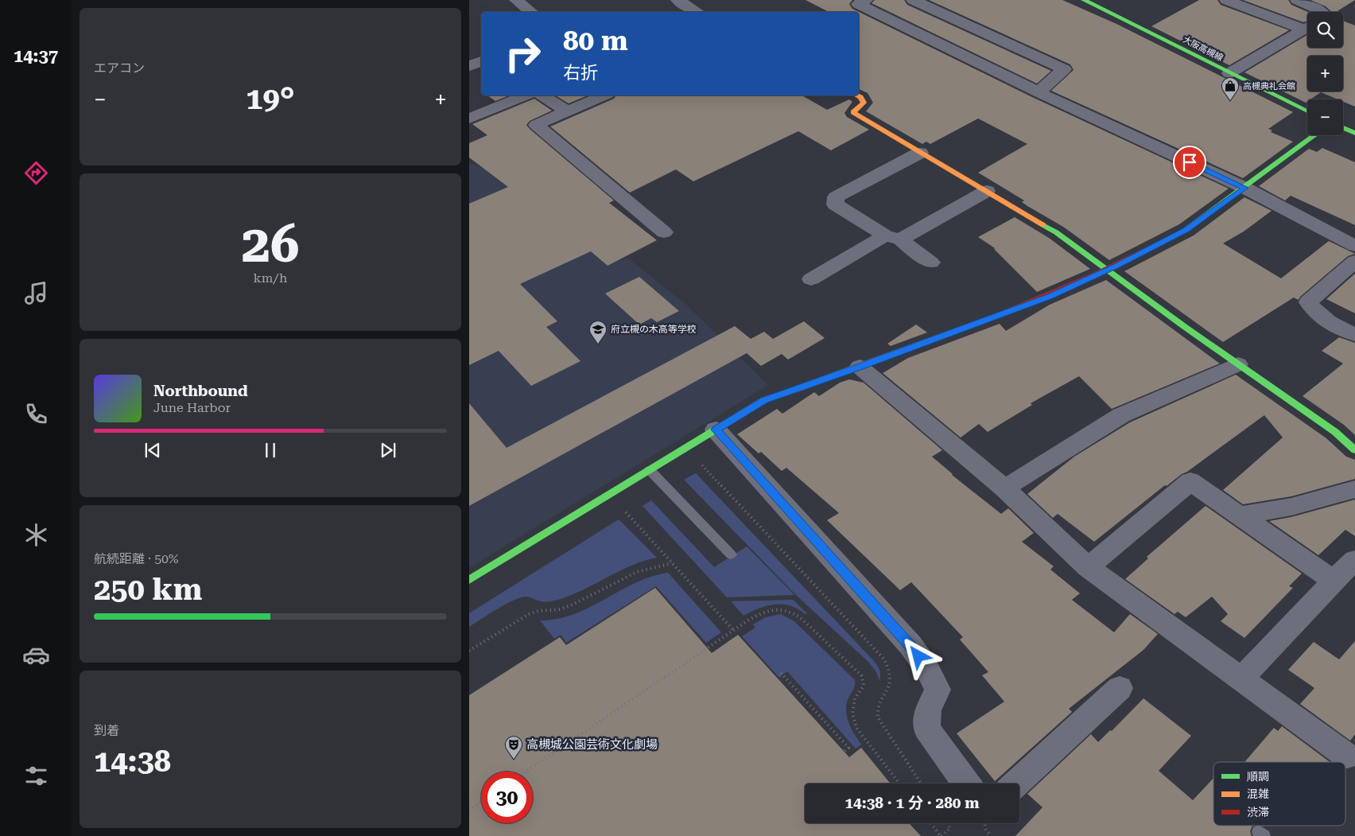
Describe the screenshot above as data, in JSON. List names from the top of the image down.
{
  "streets": {
    "street": ["大阪高槻線"]
  },
  "places": {
    "shop": ["高槻典礼会館"],
    "school or university": ["府立槻の木高等学校"],
    "theatre": ["高槻城公園芸術文化劇場"]
  },
  "legend": ["順調", "混雑", "渋滞"],
  "page": {
    "tabs": "14:37",
    "tile": [
      "エアコン",
      ["26", "km/h"],
      ["航続距離 · 50%", "250 km"],
      ["到着", "14:38"]
    ],
    "map_buttons": ["+", "−"],
    "turn": ["80 m", "右折"],
    "heat": ["−", "19°", "+"],
    "song": ["Northbound", "June Harbor"],
    "limit": "30",
    "trip": "14:38 · 1 分 · 280 m"
  }
}
